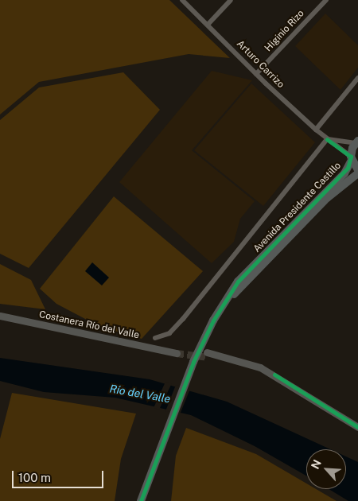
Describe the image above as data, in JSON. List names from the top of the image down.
{
  "streets": {
    "main road": ["Avenida Presidente Castillo", "Costanera Río del Valle"],
    "street": ["Higinio Rizo", "Arturo Carrizo"]
  },
  "crossings": [
    ["Higinio Rizo", "Arturo Carrizo"],
    ["Arturo Carrizo", "Avenida Presidente Castillo"]
  ],
  "water": ["Río del Valle"],
  "scale_bar": "100 m",
  "north": "top left"
}
